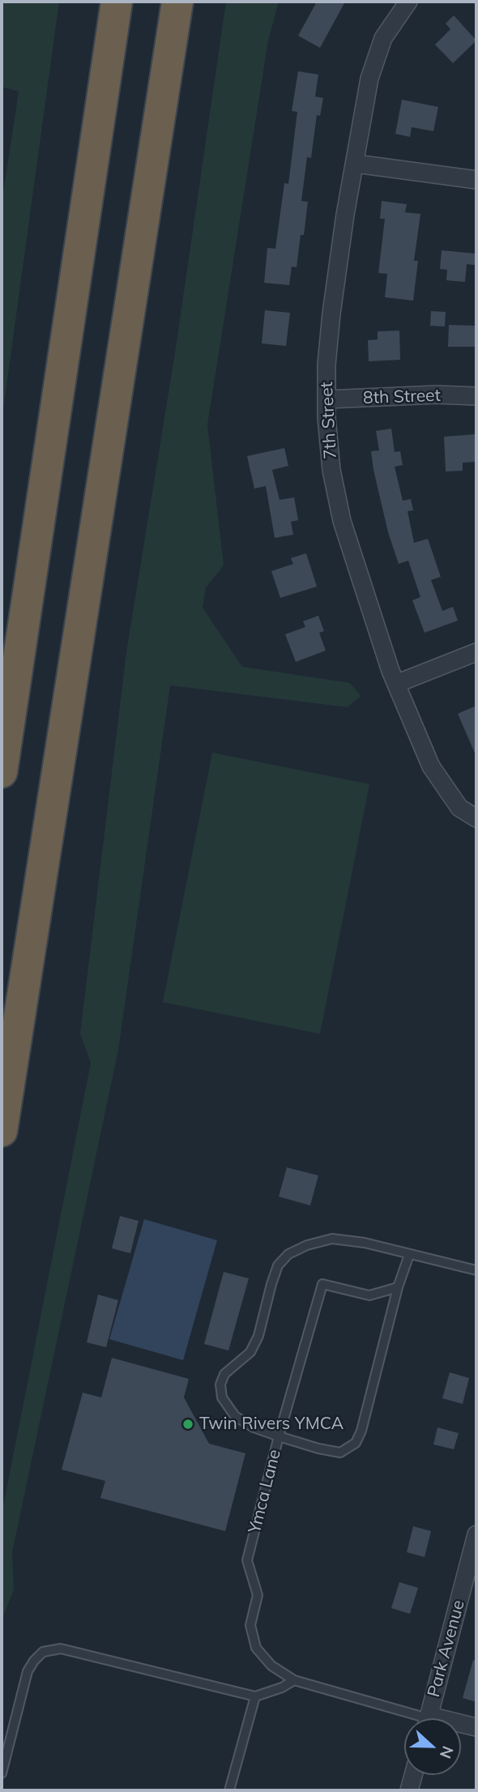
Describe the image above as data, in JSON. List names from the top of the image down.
{
  "streets": {
    "street": ["8th Street", "7th Street", "Park Avenue"],
    "lane": ["Ymca Lane"]
  },
  "crossings": [
    ["8th Street", "7th Street"]
  ],
  "places": ["Twin Rivers YMCA"],
  "north": "right"
}
